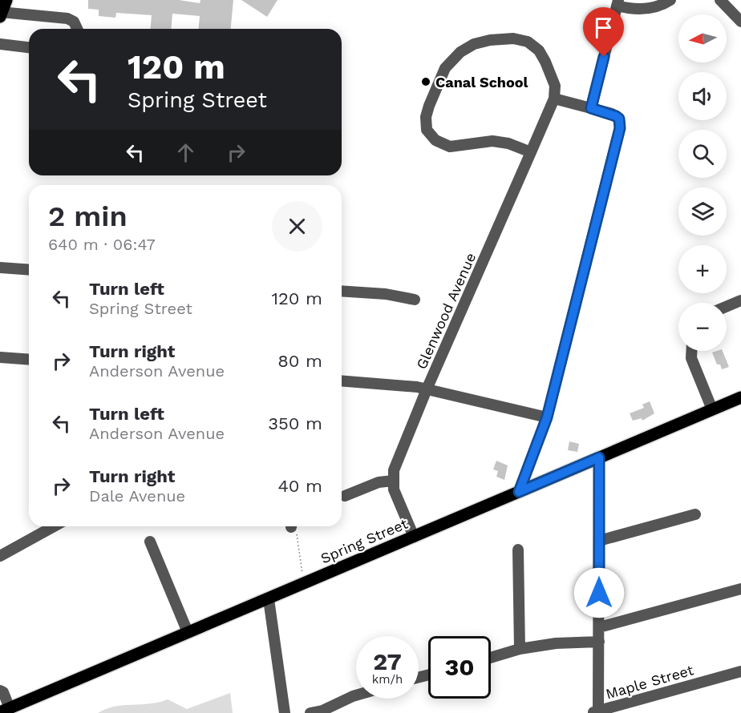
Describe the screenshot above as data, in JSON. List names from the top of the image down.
{
  "streets": {
    "main road": ["Spring Street"],
    "street": ["Glenwood Avenue", "Maple Street"]
  },
  "places": ["Canal School"],
  "north": "left",
  "page": {
    "map_buttons": ["+", "−"],
    "turn": ["120 m", "Spring Street"],
    "heading": ["2 min", "640 m · 06:47"],
    "list": [
      {
        "name": "Turn left",
        "note": "Spring Street",
        "value": "120 m"
      },
      {
        "name": "Turn right",
        "note": "Anderson Avenue",
        "value": "80 m"
      },
      {
        "name": "Turn left",
        "note": "Anderson Avenue",
        "value": "350 m"
      },
      {
        "name": "Turn right",
        "note": "Dale Avenue",
        "value": "40 m"
      }
    ],
    "speed": "27 km/h",
    "limit": "30"
  }
}
